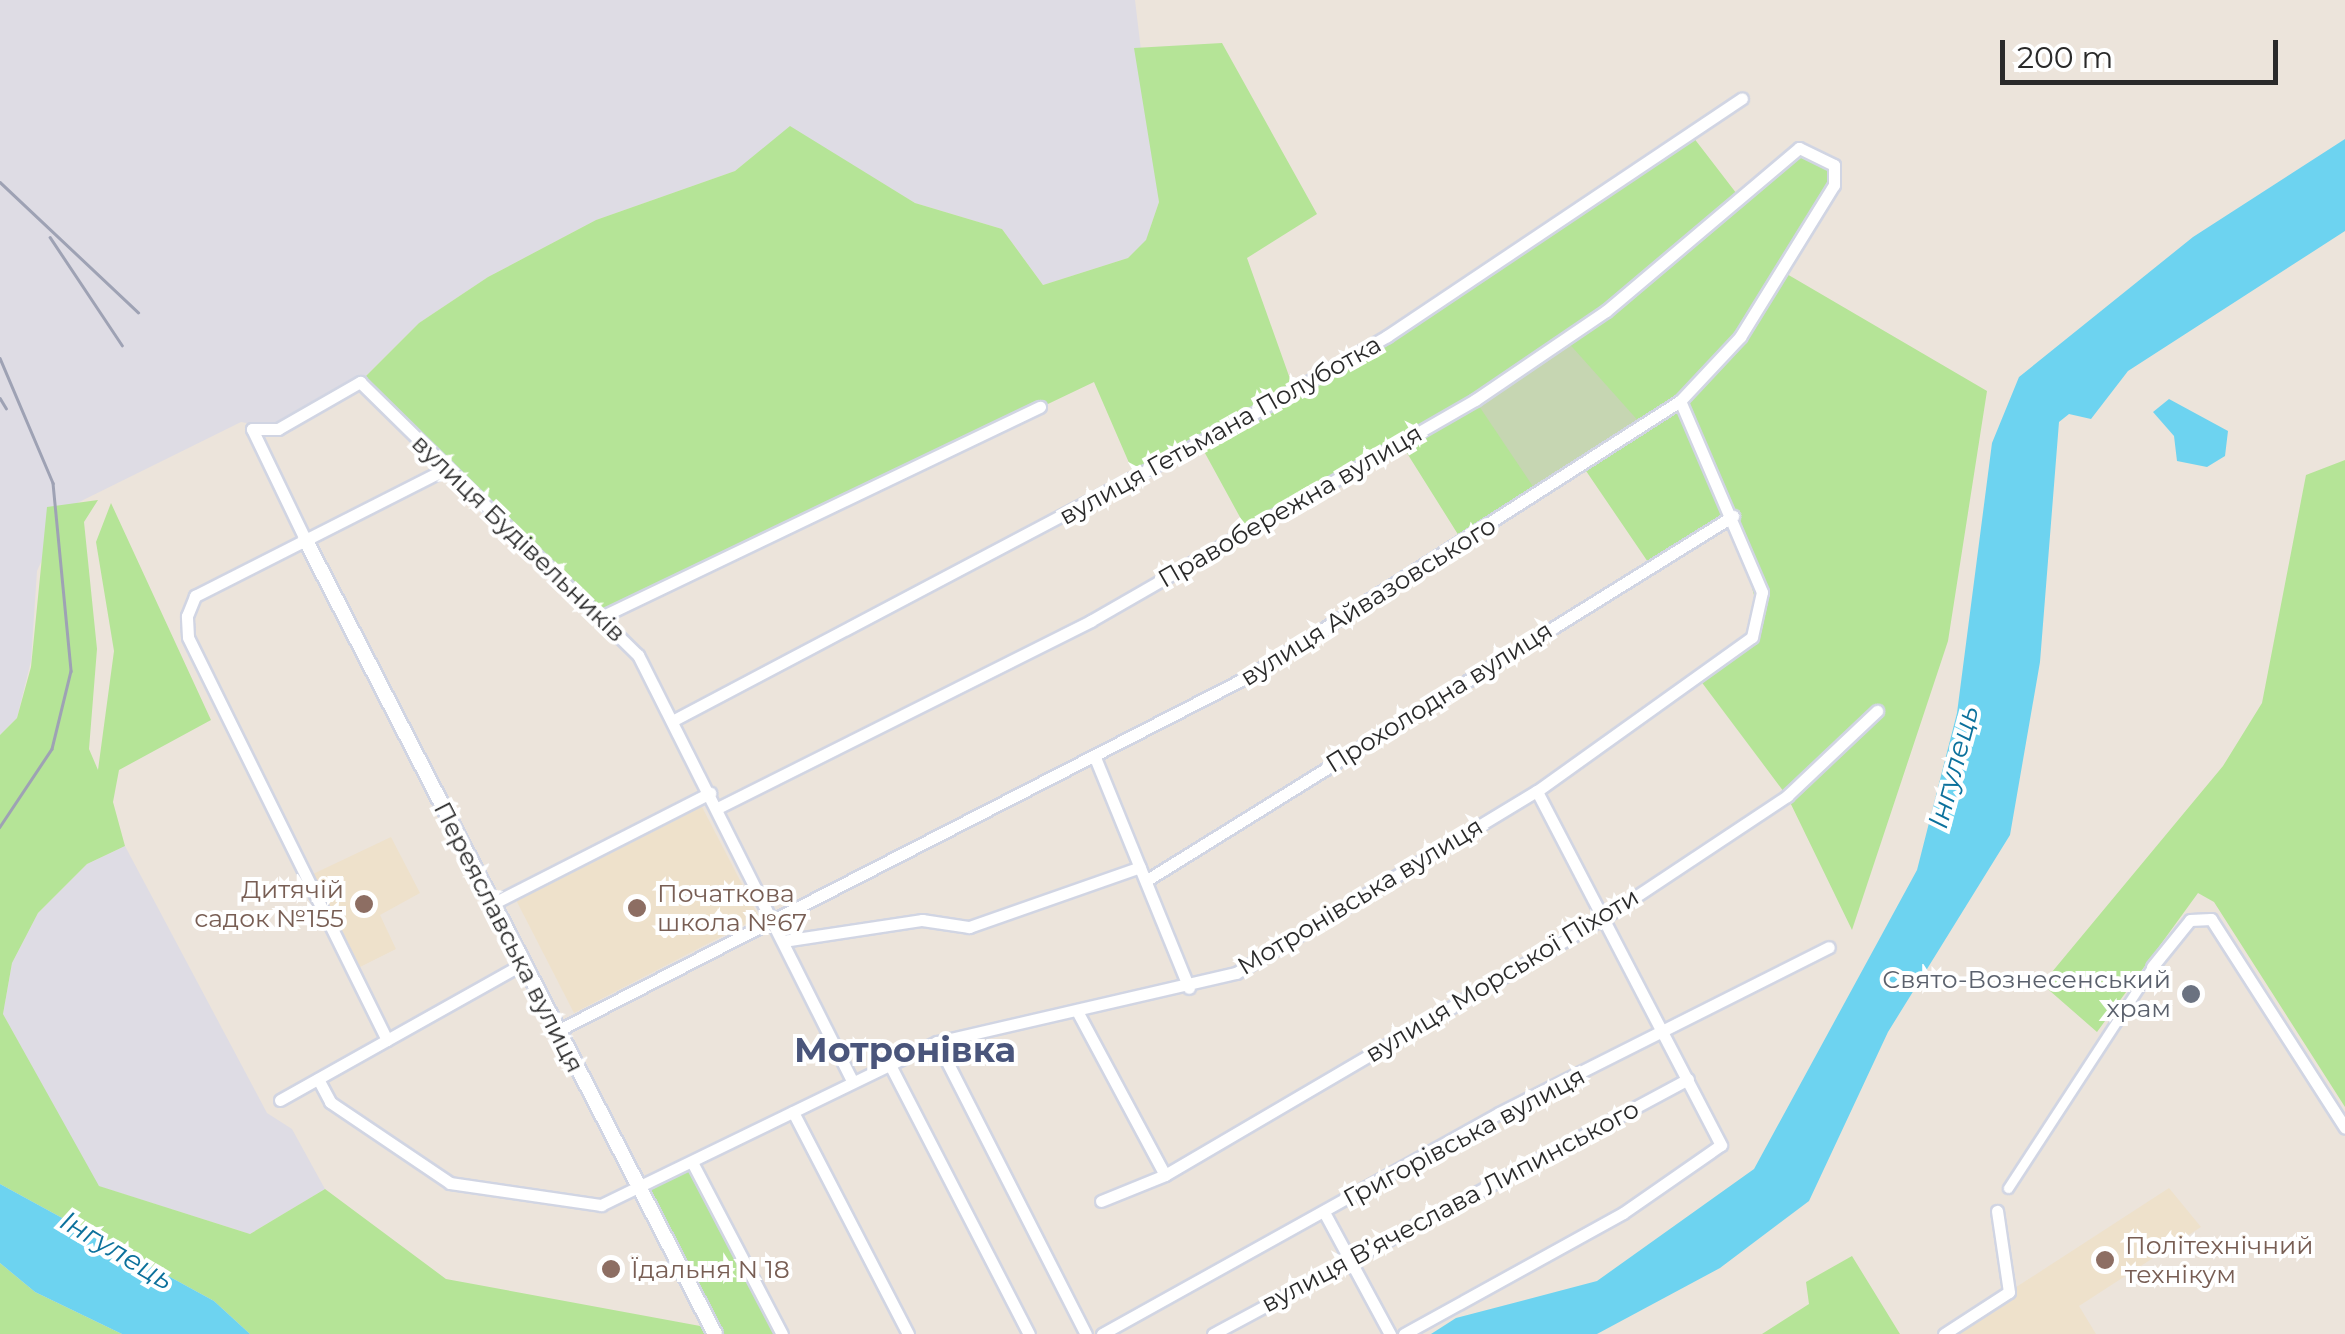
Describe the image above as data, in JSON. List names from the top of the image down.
{
  "streets": {
    "street": [
      "вулиця Гетьмана Полуботка",
      "Правобережна вулиця",
      "вулиця Будівельників",
      "вулиця Айвазовського",
      "Прохолодна вулиця",
      "Мотронівська вулиця",
      "Переяславська вулиця",
      "вулиця Морської Піхоти",
      "Григорівська вулиця",
      "вулиця В’ячеслава Липинського"
    ]
  },
  "crossings": [
    ["вулиця Гетьмана Полуботка", "вулиця Будівельників"],
    ["Правобережна вулиця", "вулиця Будівельників"],
    ["Правобережна вулиця", "вулиця Айвазовського"],
    ["вулиця Будівельників", "вулиця Айвазовського"],
    ["вулиця Будівельників", "Мотронівська вулиця"],
    ["вулиця Будівельників", "Переяславська вулиця"],
    ["вулиця Айвазовського", "Мотронівська вулиця"],
    ["вулиця Айвазовського", "Переяславська вулиця"],
    ["Прохолодна вулиця", "Мотронівська вулиця"],
    ["Мотронівська вулиця", "Переяславська вулиця"]
  ],
  "districts": ["Мотронівка"],
  "water": ["Інгулець"],
  "places": [
    "Дитячій садок №155",
    "Початкова школа №67",
    "Свято-Вознесенський храм",
    "Політехнічний технікум",
    "Їдальня N 18"
  ],
  "scale_bar": "200 m"
}
